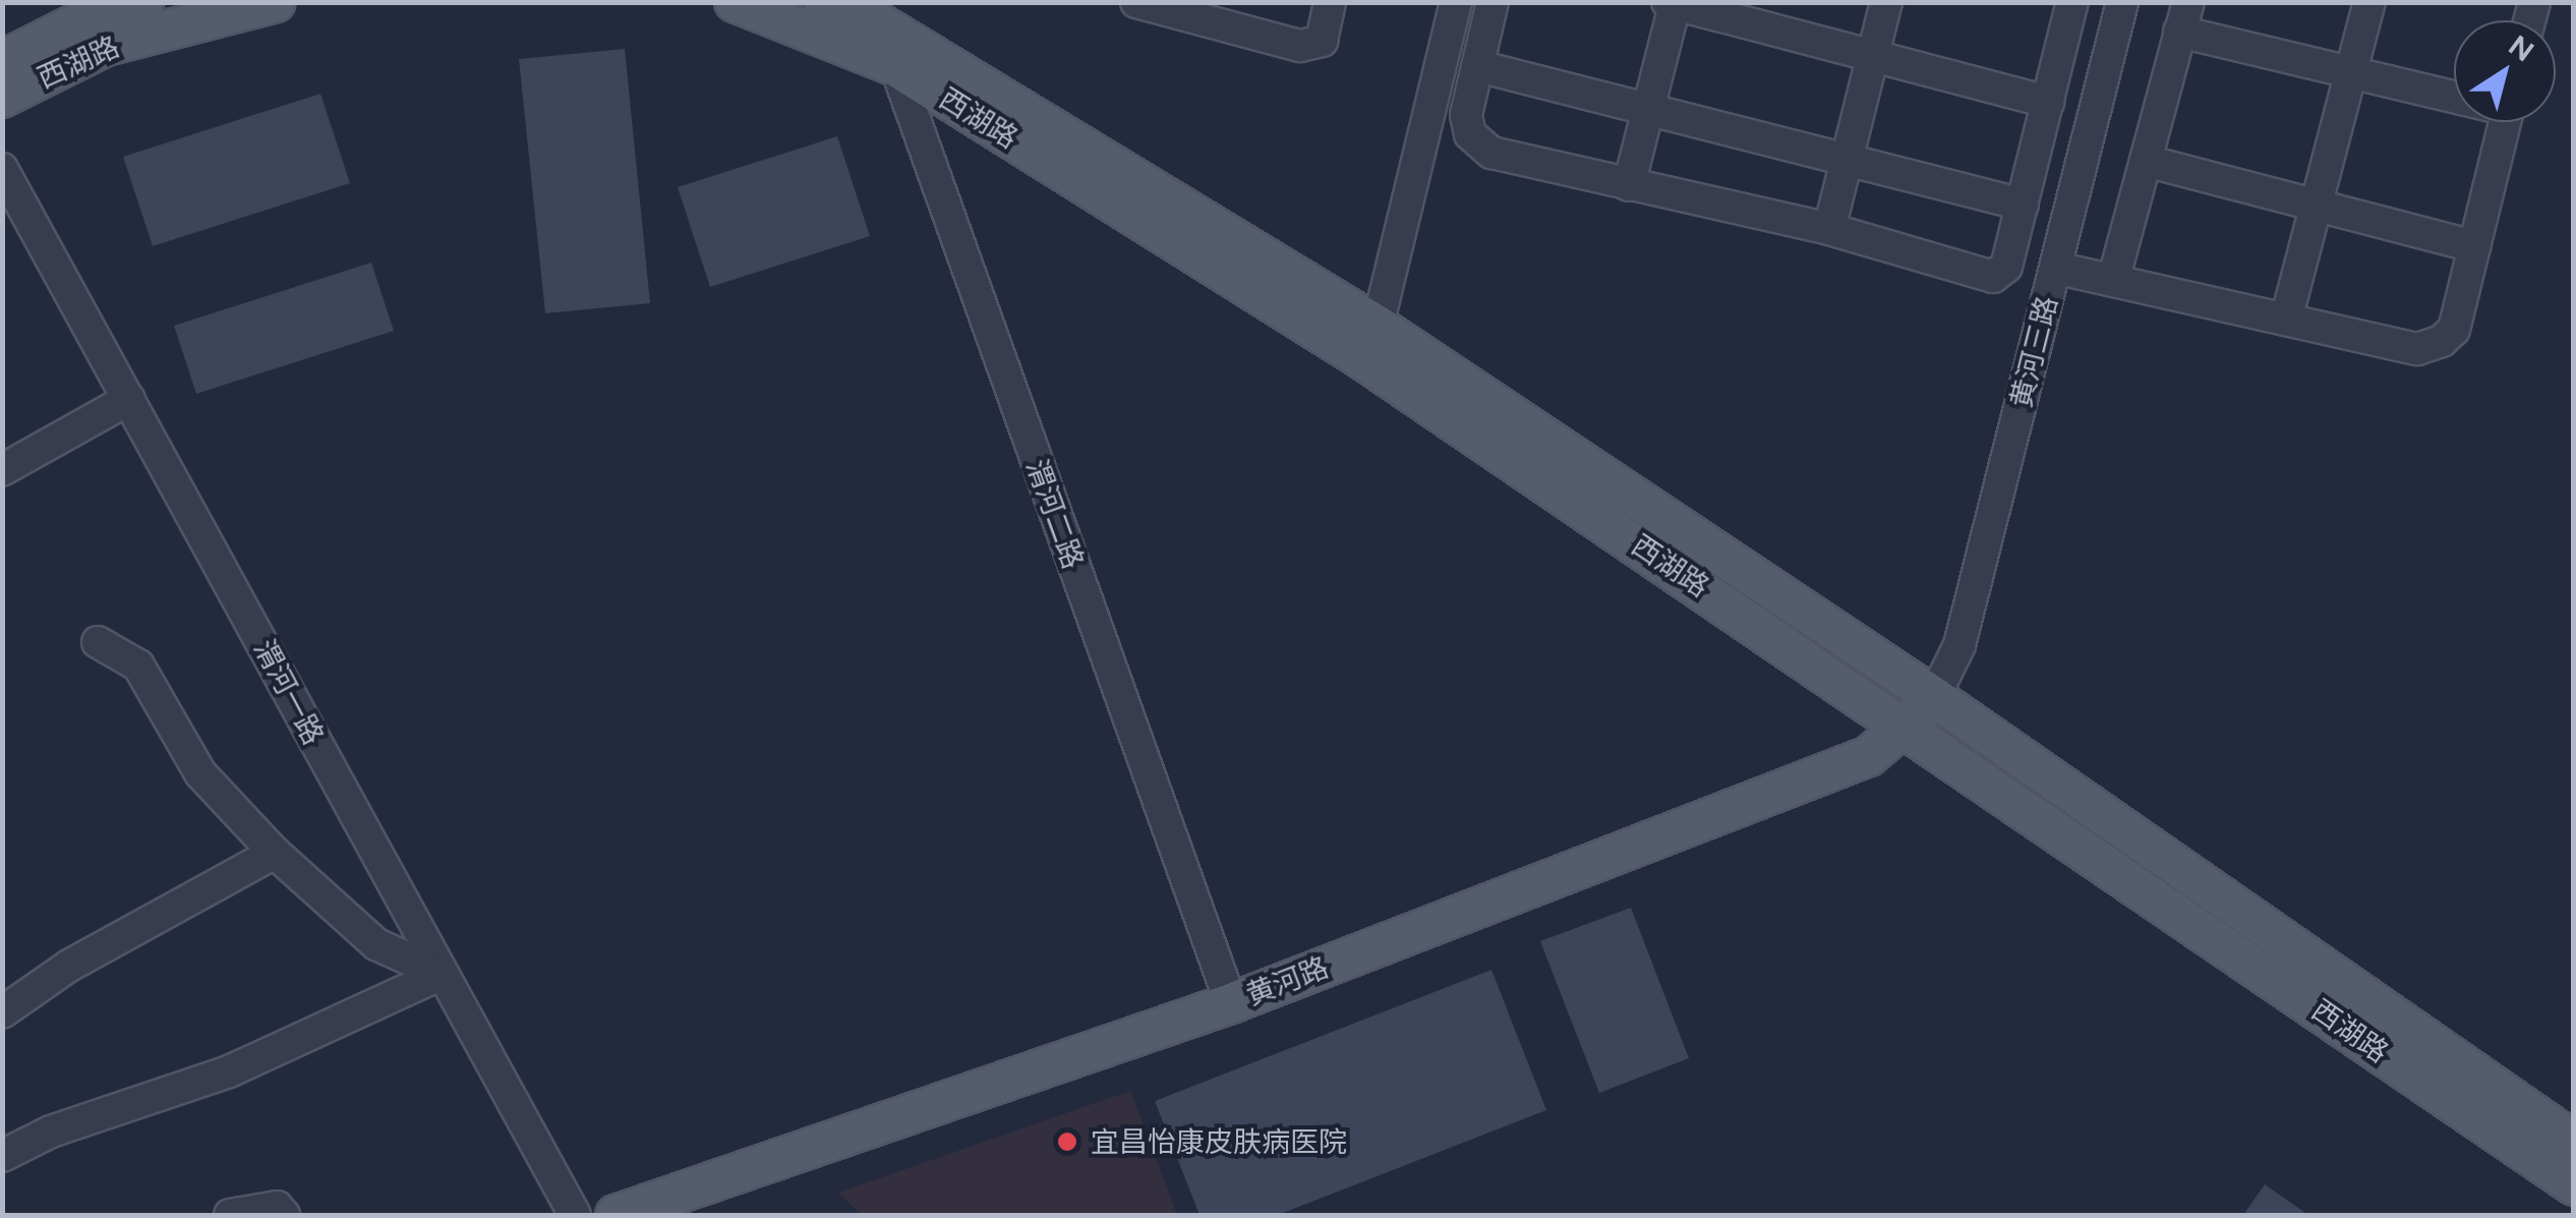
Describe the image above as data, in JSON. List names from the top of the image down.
{
  "streets": {
    "main road": ["西湖路", "黄河路"],
    "street": ["黄河三路", "渭河二路", "渭河一路"]
  },
  "crossings": [
    ["西湖路", "黄河三路"],
    ["西湖路", "渭河二路"],
    ["西湖路", "黄河路"],
    ["黄河三路", "黄河路"],
    ["渭河二路", "黄河路"]
  ],
  "places": ["宜昌怡康皮肤病医院"],
  "north": "top right"
}
